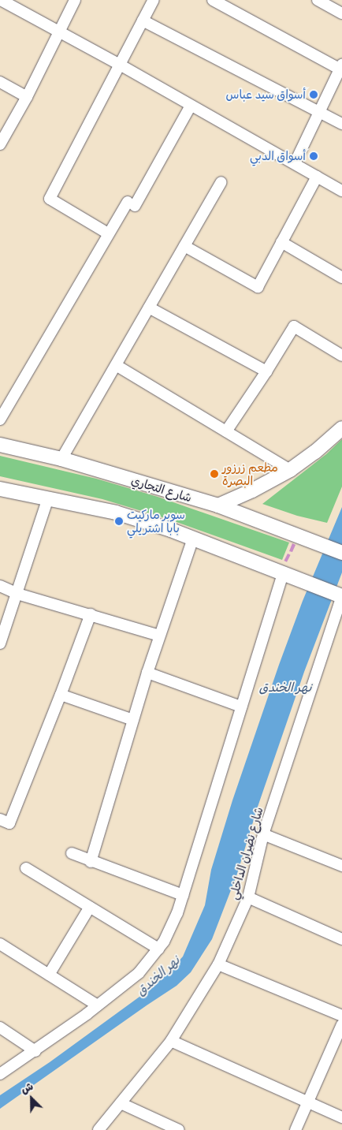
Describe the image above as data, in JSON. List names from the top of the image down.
{
  "streets": {
    "main road": ["شارع التجاري"],
    "street": ["شارع نضران الداخلي"]
  },
  "water": ["نهر الخندق"],
  "places": [
    "أسواق سيد عباس",
    "أسواق الدبي",
    "مطعم زرزور البصرة",
    "سوبر ماركيت بابا اشتريلي"
  ],
  "north": "top left"
}
